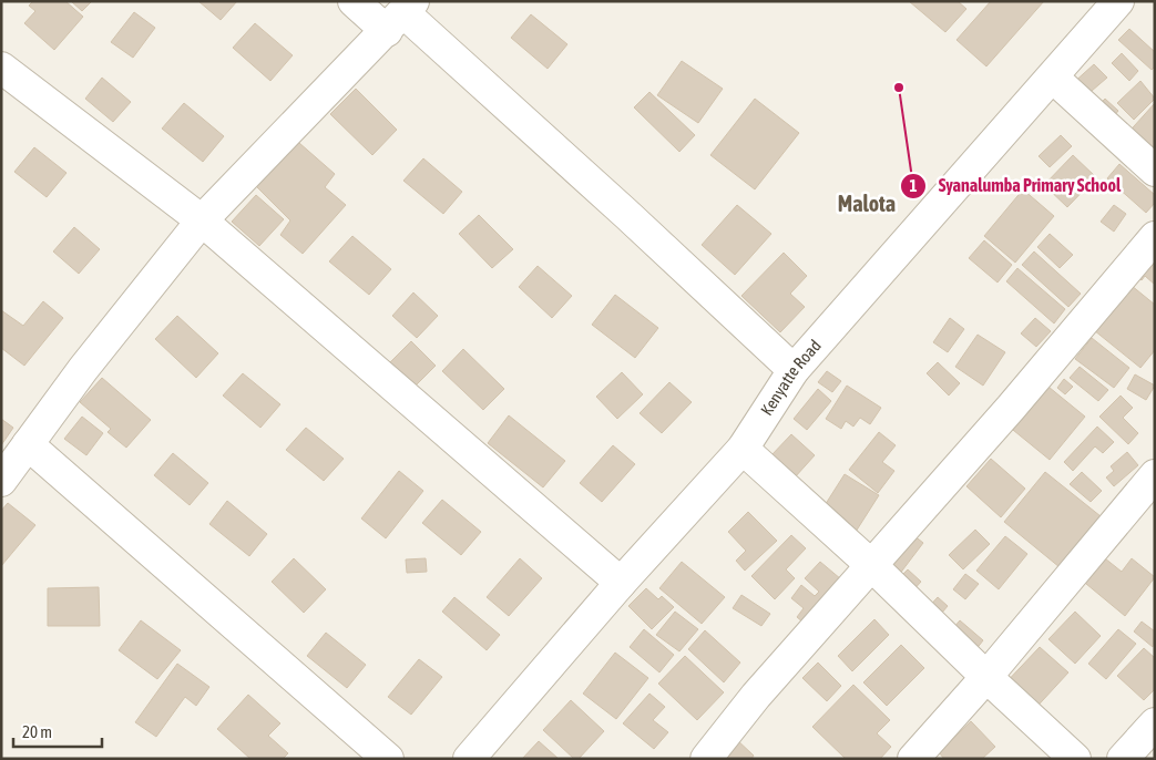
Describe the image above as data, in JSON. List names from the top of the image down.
{
  "streets": {
    "street": ["Kenyatte Road"]
  },
  "districts": ["Malota"],
  "places": ["Syanalumba Primary School"],
  "scale_bar": "20 m"
}
